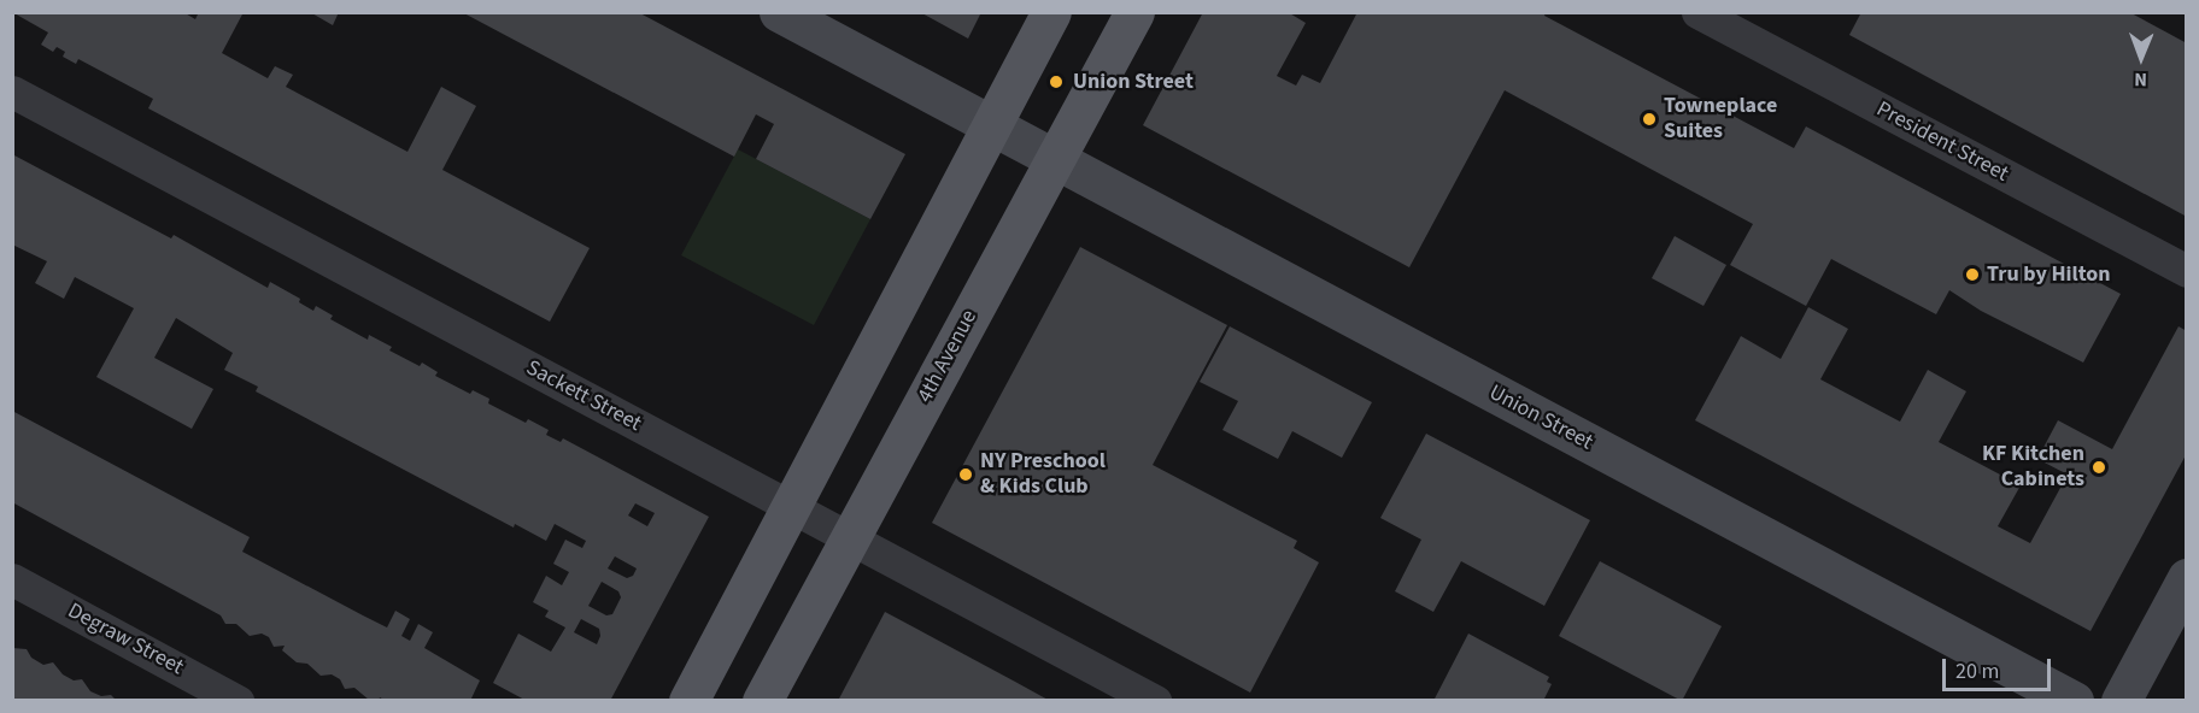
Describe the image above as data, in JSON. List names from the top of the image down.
{
  "streets": {
    "main road": ["4th Avenue", "Union Street"],
    "street": ["President Street", "Sackett Street", "Degraw Street"]
  },
  "crossings": [
    ["4th Avenue", "Sackett Street"],
    ["4th Avenue", "Union Street"]
  ],
  "places": [
    "Union Street",
    "Towneplace Suites",
    "Tru by Hilton",
    "KF Kitchen Cabinets",
    "NY Preschool & Kids Club"
  ],
  "scale_bar": "20 m",
  "north": "bottom"
}
